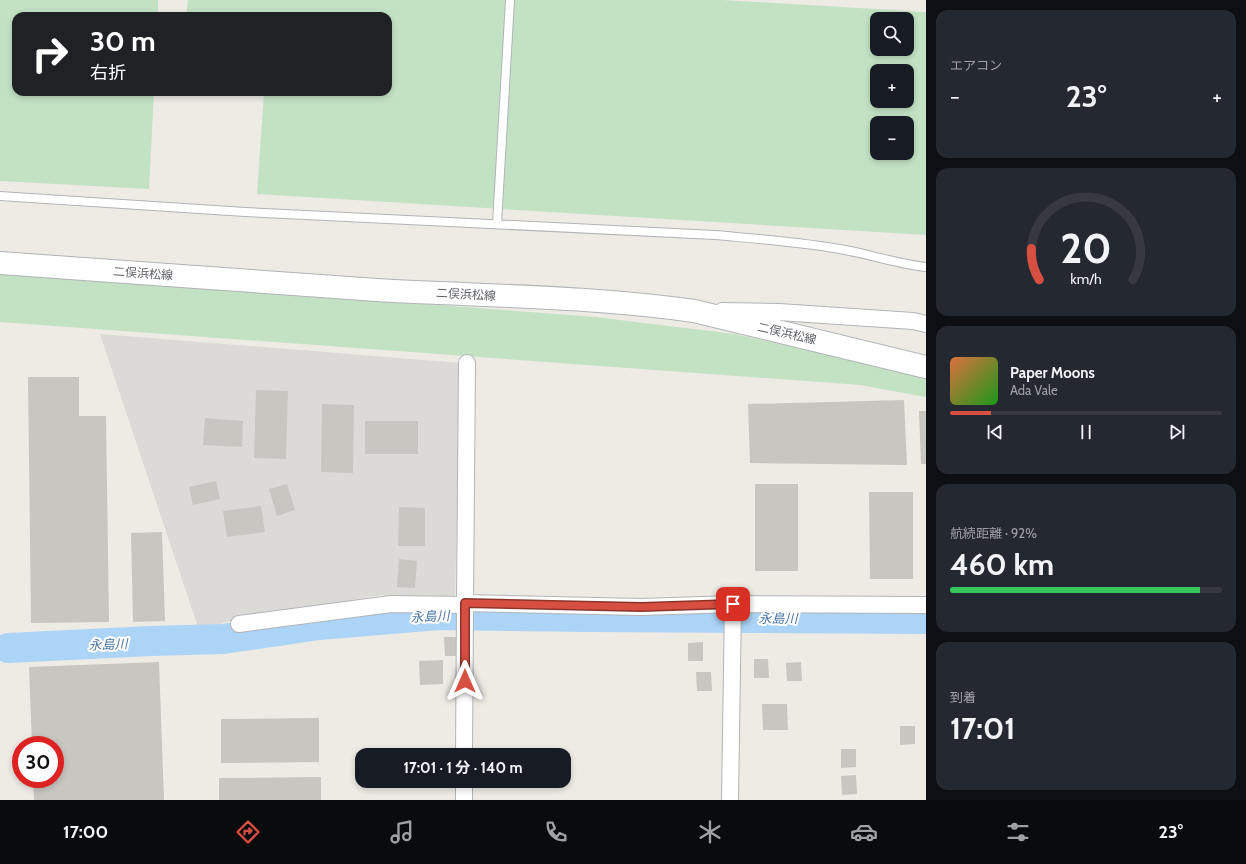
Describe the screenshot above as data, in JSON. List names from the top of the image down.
{
  "streets": {
    "main road": ["二俣浜松線"]
  },
  "water": ["永島川"],
  "page": {
    "tile": [
      "エアコン",
      ["航続距離 · 92%", "460 km"],
      ["到着", "17:01"]
    ],
    "map_buttons": ["+", "−"],
    "turn": ["30 m", "右折"],
    "heat": ["−", "23°", "+"],
    "song": ["Paper Moons", "Ada Vale"],
    "limit": "30",
    "trip": "17:01 · 1 分 · 140 m",
    "tabs": ["17:00", "23°"],
    "gauge": ["20", "km/h"]
  }
}
